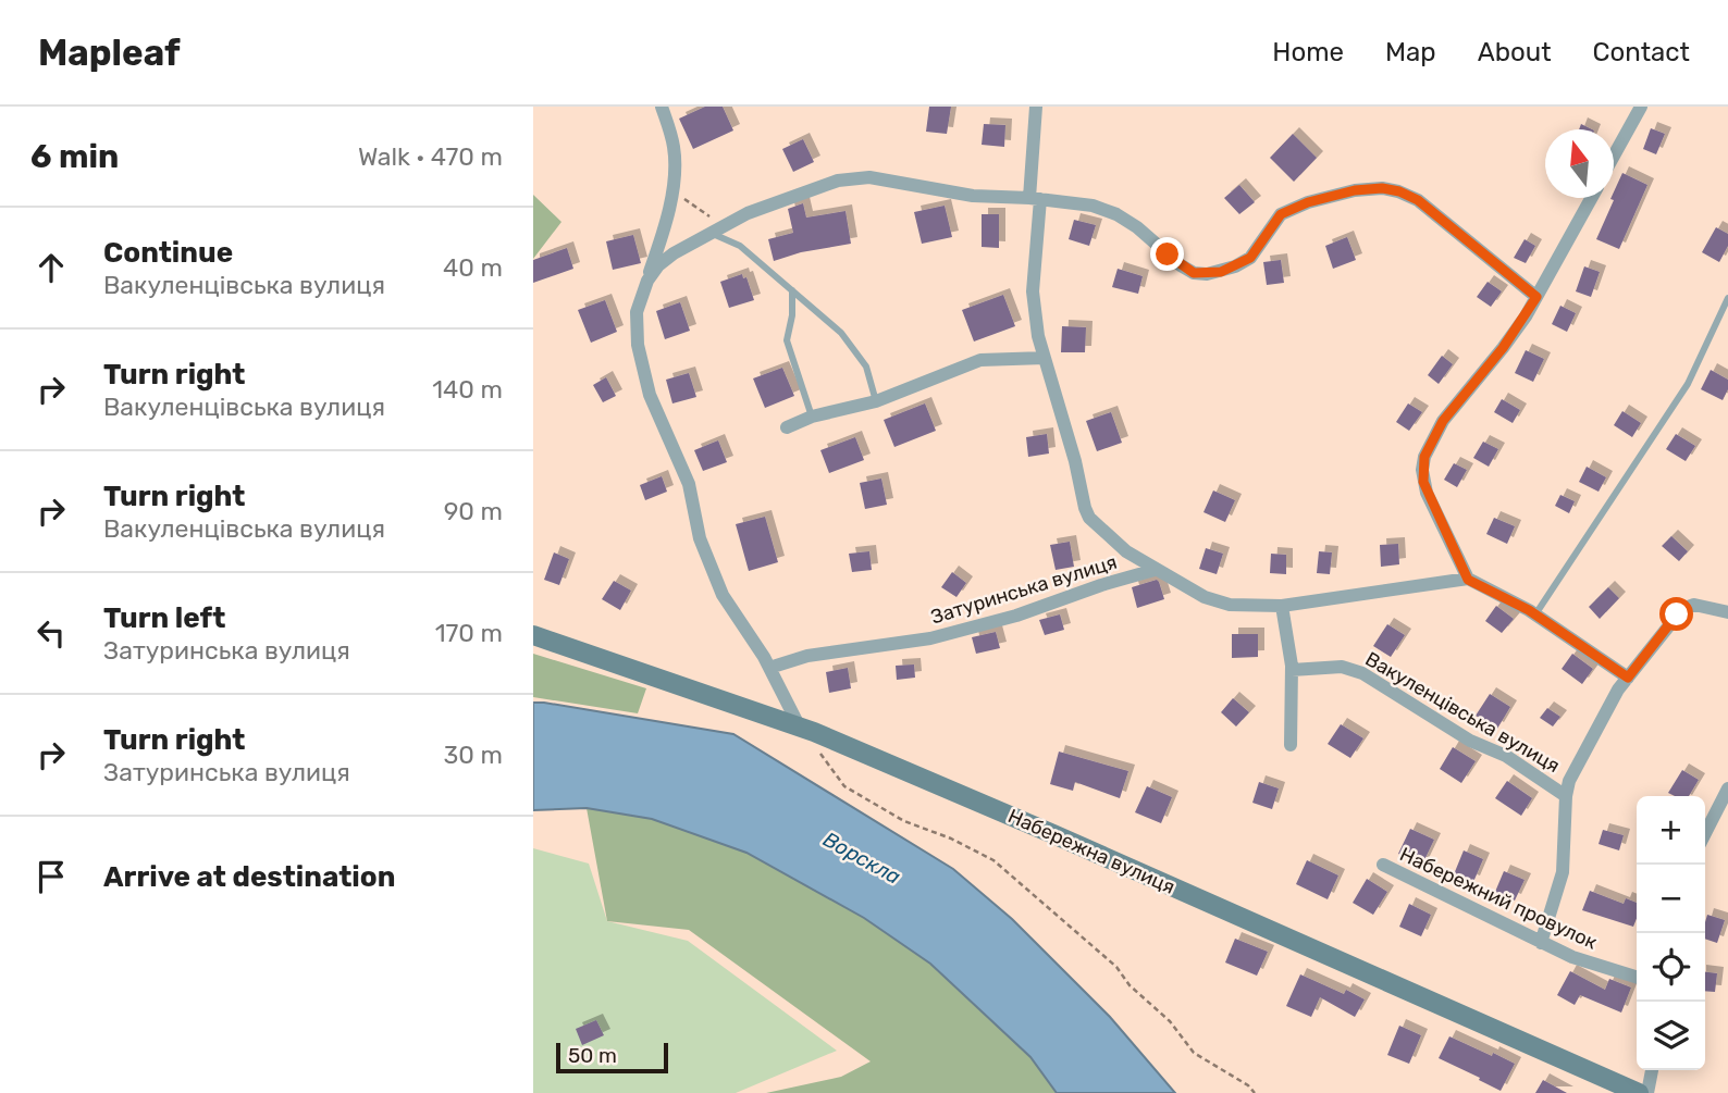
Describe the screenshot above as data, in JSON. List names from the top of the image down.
{
  "streets": {
    "street": [
      "Затуринська вулиця",
      "Вакуленцівська вулиця",
      "Набережна вулиця",
      "Набережний провулок"
    ]
  },
  "crossings": [
    ["Вакуленцівська вулиця", "Набережний провулок"]
  ],
  "water": ["Ворскла"],
  "scale_bar": "50 m",
  "north": "top",
  "page": {
    "header": "Mapleaf",
    "nav": [
      "Home",
      "Map",
      "About",
      "Contact"
    ],
    "heading": ["6 min", "Walk · 470 m"],
    "list": [
      ["Continue", "Вакуленцівська вулиця", "40 m"],
      ["Turn right", "Вакуленцівська вулиця", "140 m"],
      ["Turn right", "Вакуленцівська вулиця", "90 m"],
      ["Turn left", "Затуринська вулиця", "170 m"],
      ["Turn right", "Затуринська вулиця", "30 m"],
      "Arrive at destination"
    ],
    "map_buttons": ["+", "−"],
    "scale": "50 m"
  }
}
